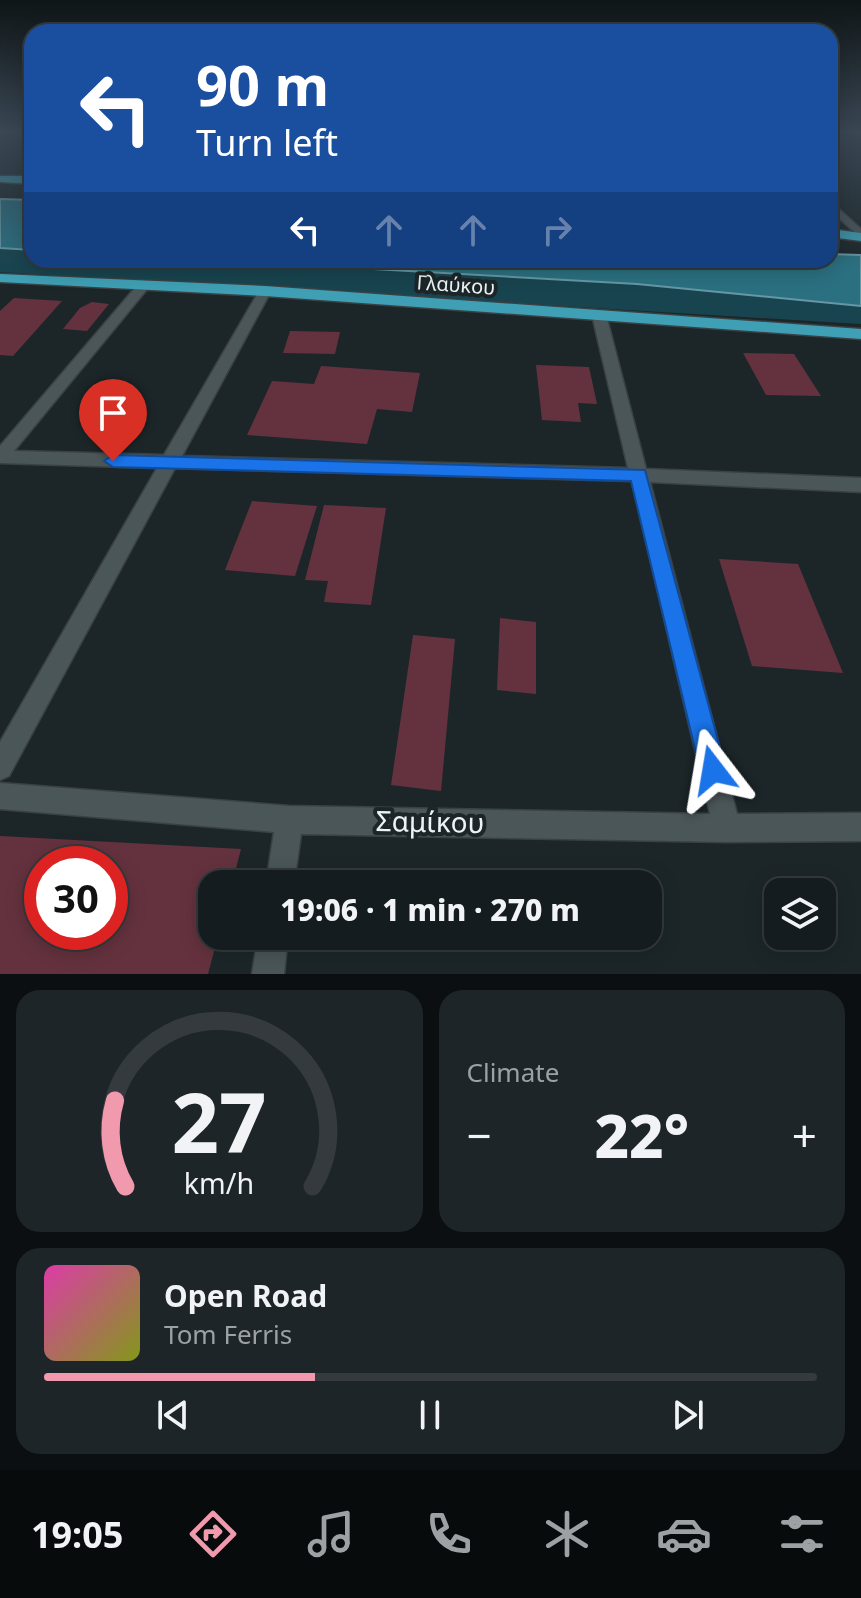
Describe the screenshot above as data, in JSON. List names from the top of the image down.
{
  "streets": {
    "main road": ["Γλαύκου"],
    "street": ["Σαμίκου"]
  },
  "page": {
    "turn": ["90 m", "Turn left"],
    "limit": "30",
    "trip": "19:06 · 1 min · 270 m",
    "tile": "Climate",
    "heat": ["−", "22°", "+"],
    "song": ["Open Road", "Tom Ferris"],
    "tabs": "19:05",
    "gauge": ["27", "km/h"]
  }
}
